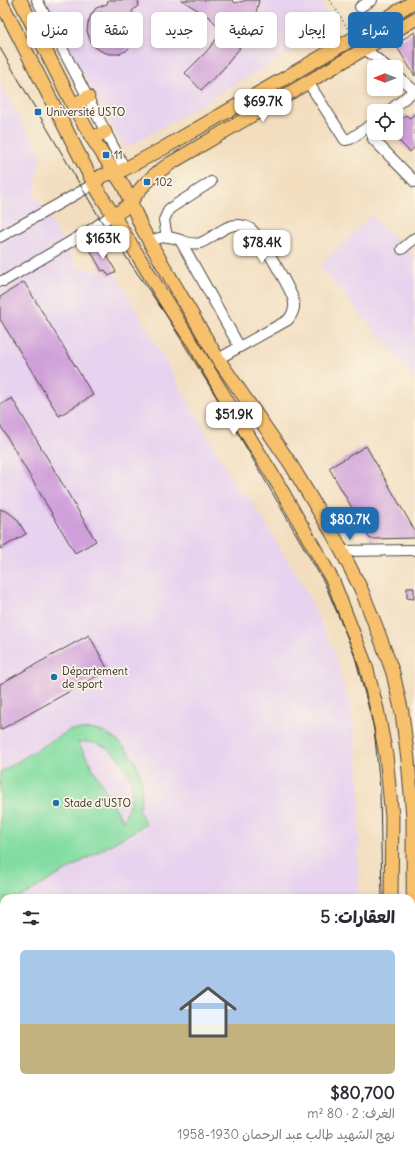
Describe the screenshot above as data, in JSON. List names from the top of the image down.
{
  "places": {
    "transit": ["Université USTO", "11", "102"],
    "other": ["Département de sport", "Stade d'USTO"]
  },
  "north": "left",
  "page": {
    "chip": [
      "شراء",
      "إيجار",
      "تصفية",
      "جديد",
      "شقة",
      "منزل"
    ],
    "price": [
      "$69.7K",
      "$163K",
      "$78.4K",
      "$51.9K",
      "$80.7K"
    ],
    "heading": "العقارات: 5",
    "list": [
      {
        "name": "$80,700",
        "note": "الغرف: 2 · 80 m² · نهج الشهيد طالب عبد الرحمان 1930-1958"
      }
    ]
  }
}
